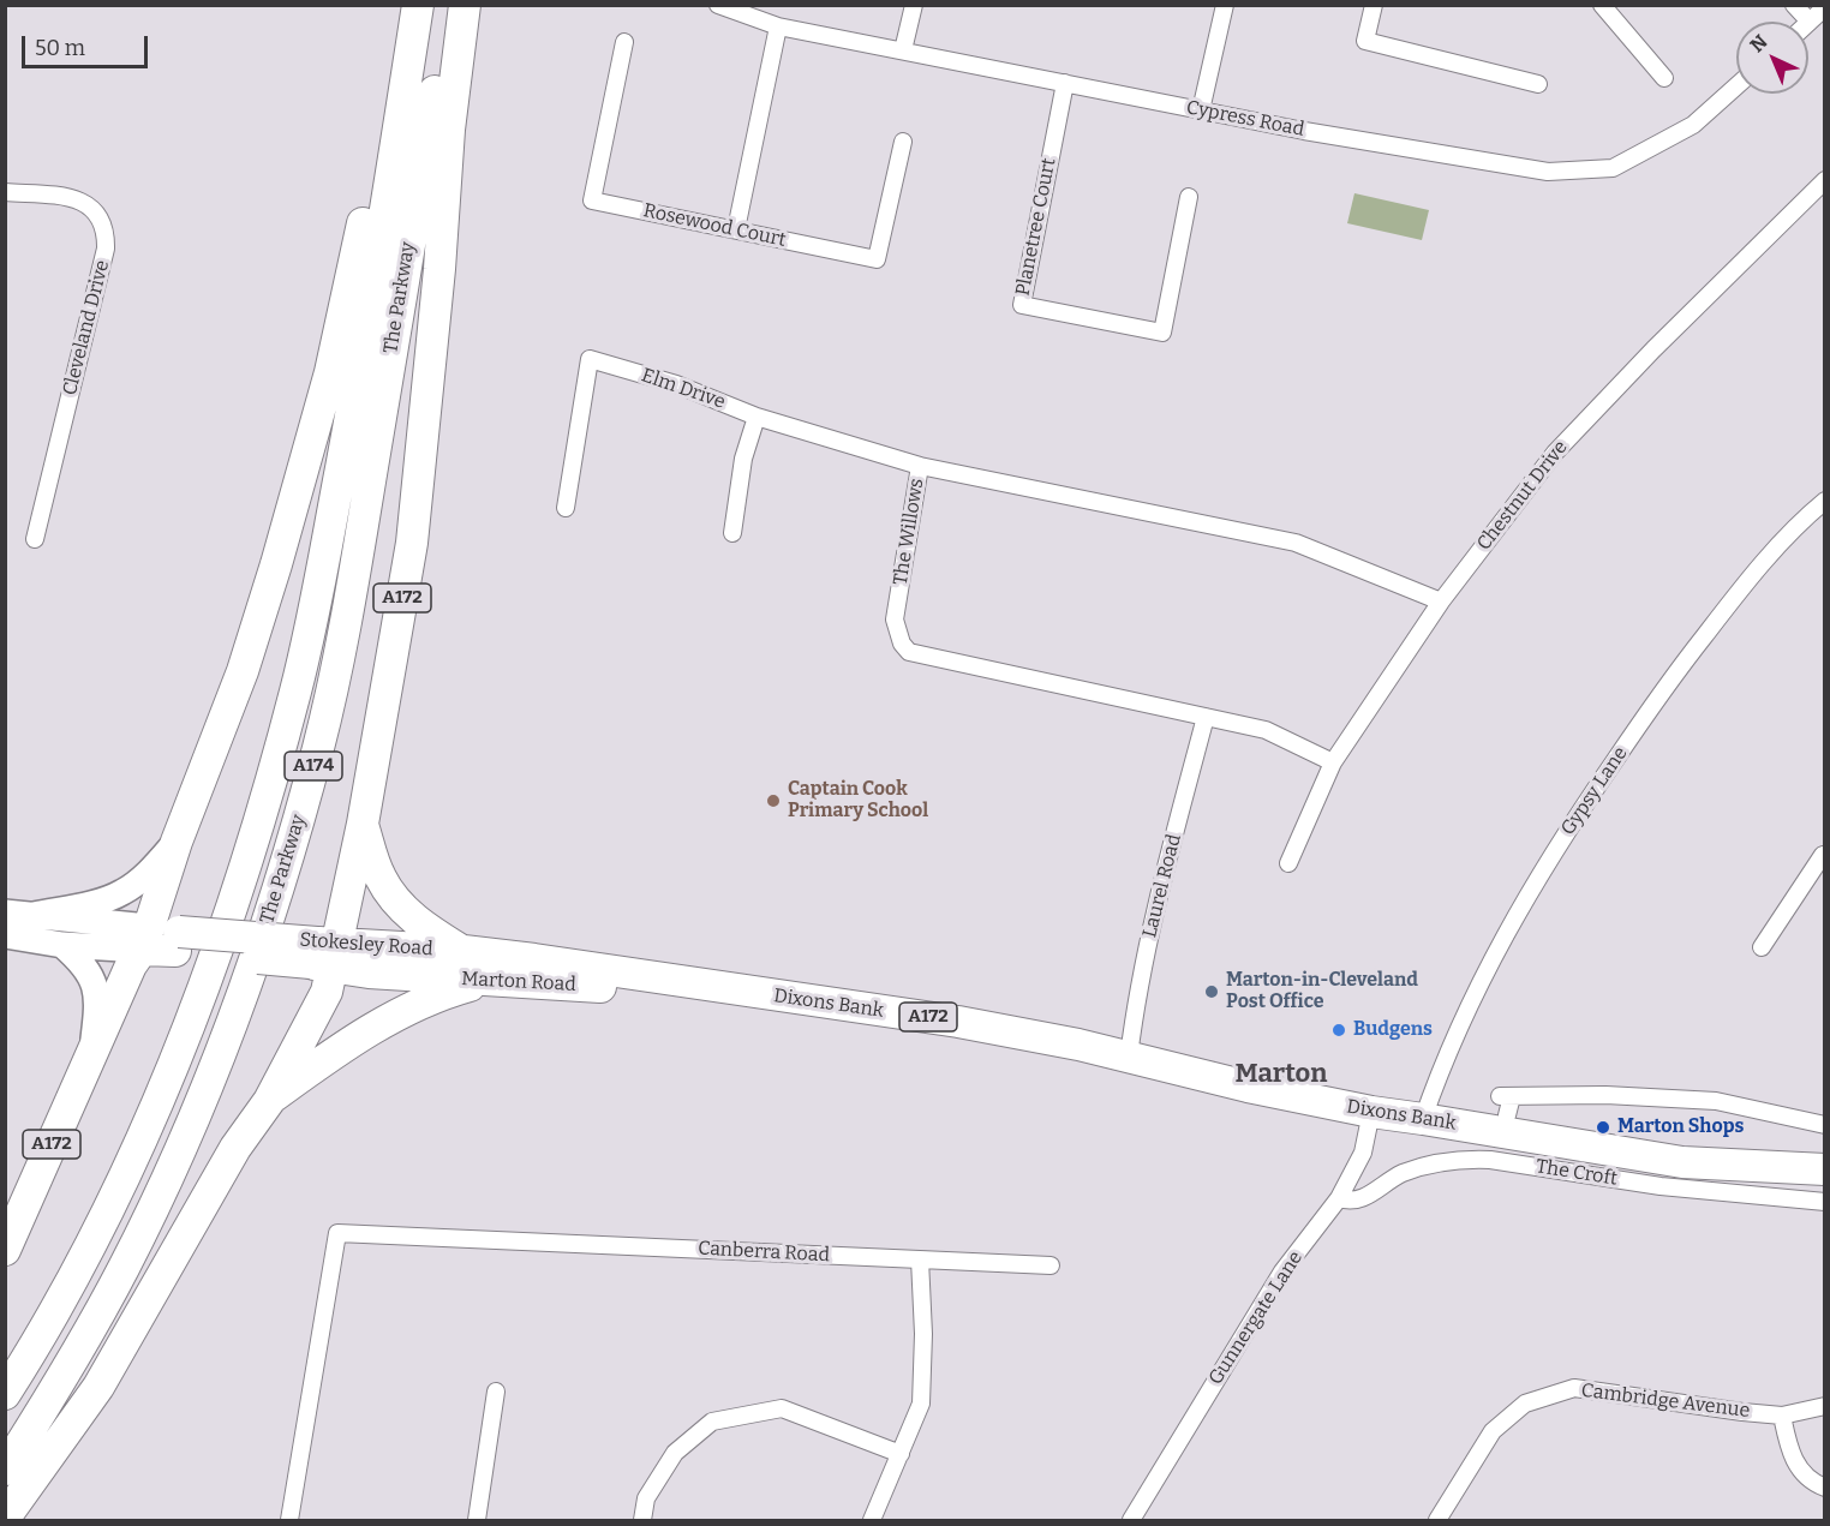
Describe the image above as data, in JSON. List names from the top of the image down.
{
  "streets": {
    "highway": [
      "The Parkway",
      "A172",
      "A174",
      "Stokesley Road",
      "Marton Road",
      "Dixons Bank"
    ],
    "street": [
      "Cypress Road",
      "Rosewood Court",
      "Planetree Court",
      "Cleveland Drive",
      "Elm Drive",
      "Chestnut Drive",
      "The Willows",
      "Gypsy Lane",
      "Laurel Road",
      "The Croft",
      "Canberra Road",
      "Gunnergate Lane",
      "Cambridge Avenue"
    ]
  },
  "crossings": [
    ["Cypress Road", "Planetree Court"],
    ["Elm Drive", "The Willows"],
    ["Chestnut Drive", "The Willows"],
    ["The Willows", "Laurel Road"],
    ["A172", "Stokesley Road"],
    ["A172", "Marton Road"],
    ["Gypsy Lane", "Dixons Bank"],
    ["Laurel Road", "Dixons Bank"],
    ["Stokesley Road", "Marton Road"],
    ["Marton Road", "Dixons Bank"],
    ["Dixons Bank", "Gunnergate Lane"],
    ["The Croft", "Gunnergate Lane"]
  ],
  "districts": ["Marton"],
  "places": [
    "Captain Cook Primary School",
    "Marton-in-Cleveland Post Office",
    "Budgens",
    "Marton Shops"
  ],
  "scale_bar": "50 m",
  "north": "top left"
}
